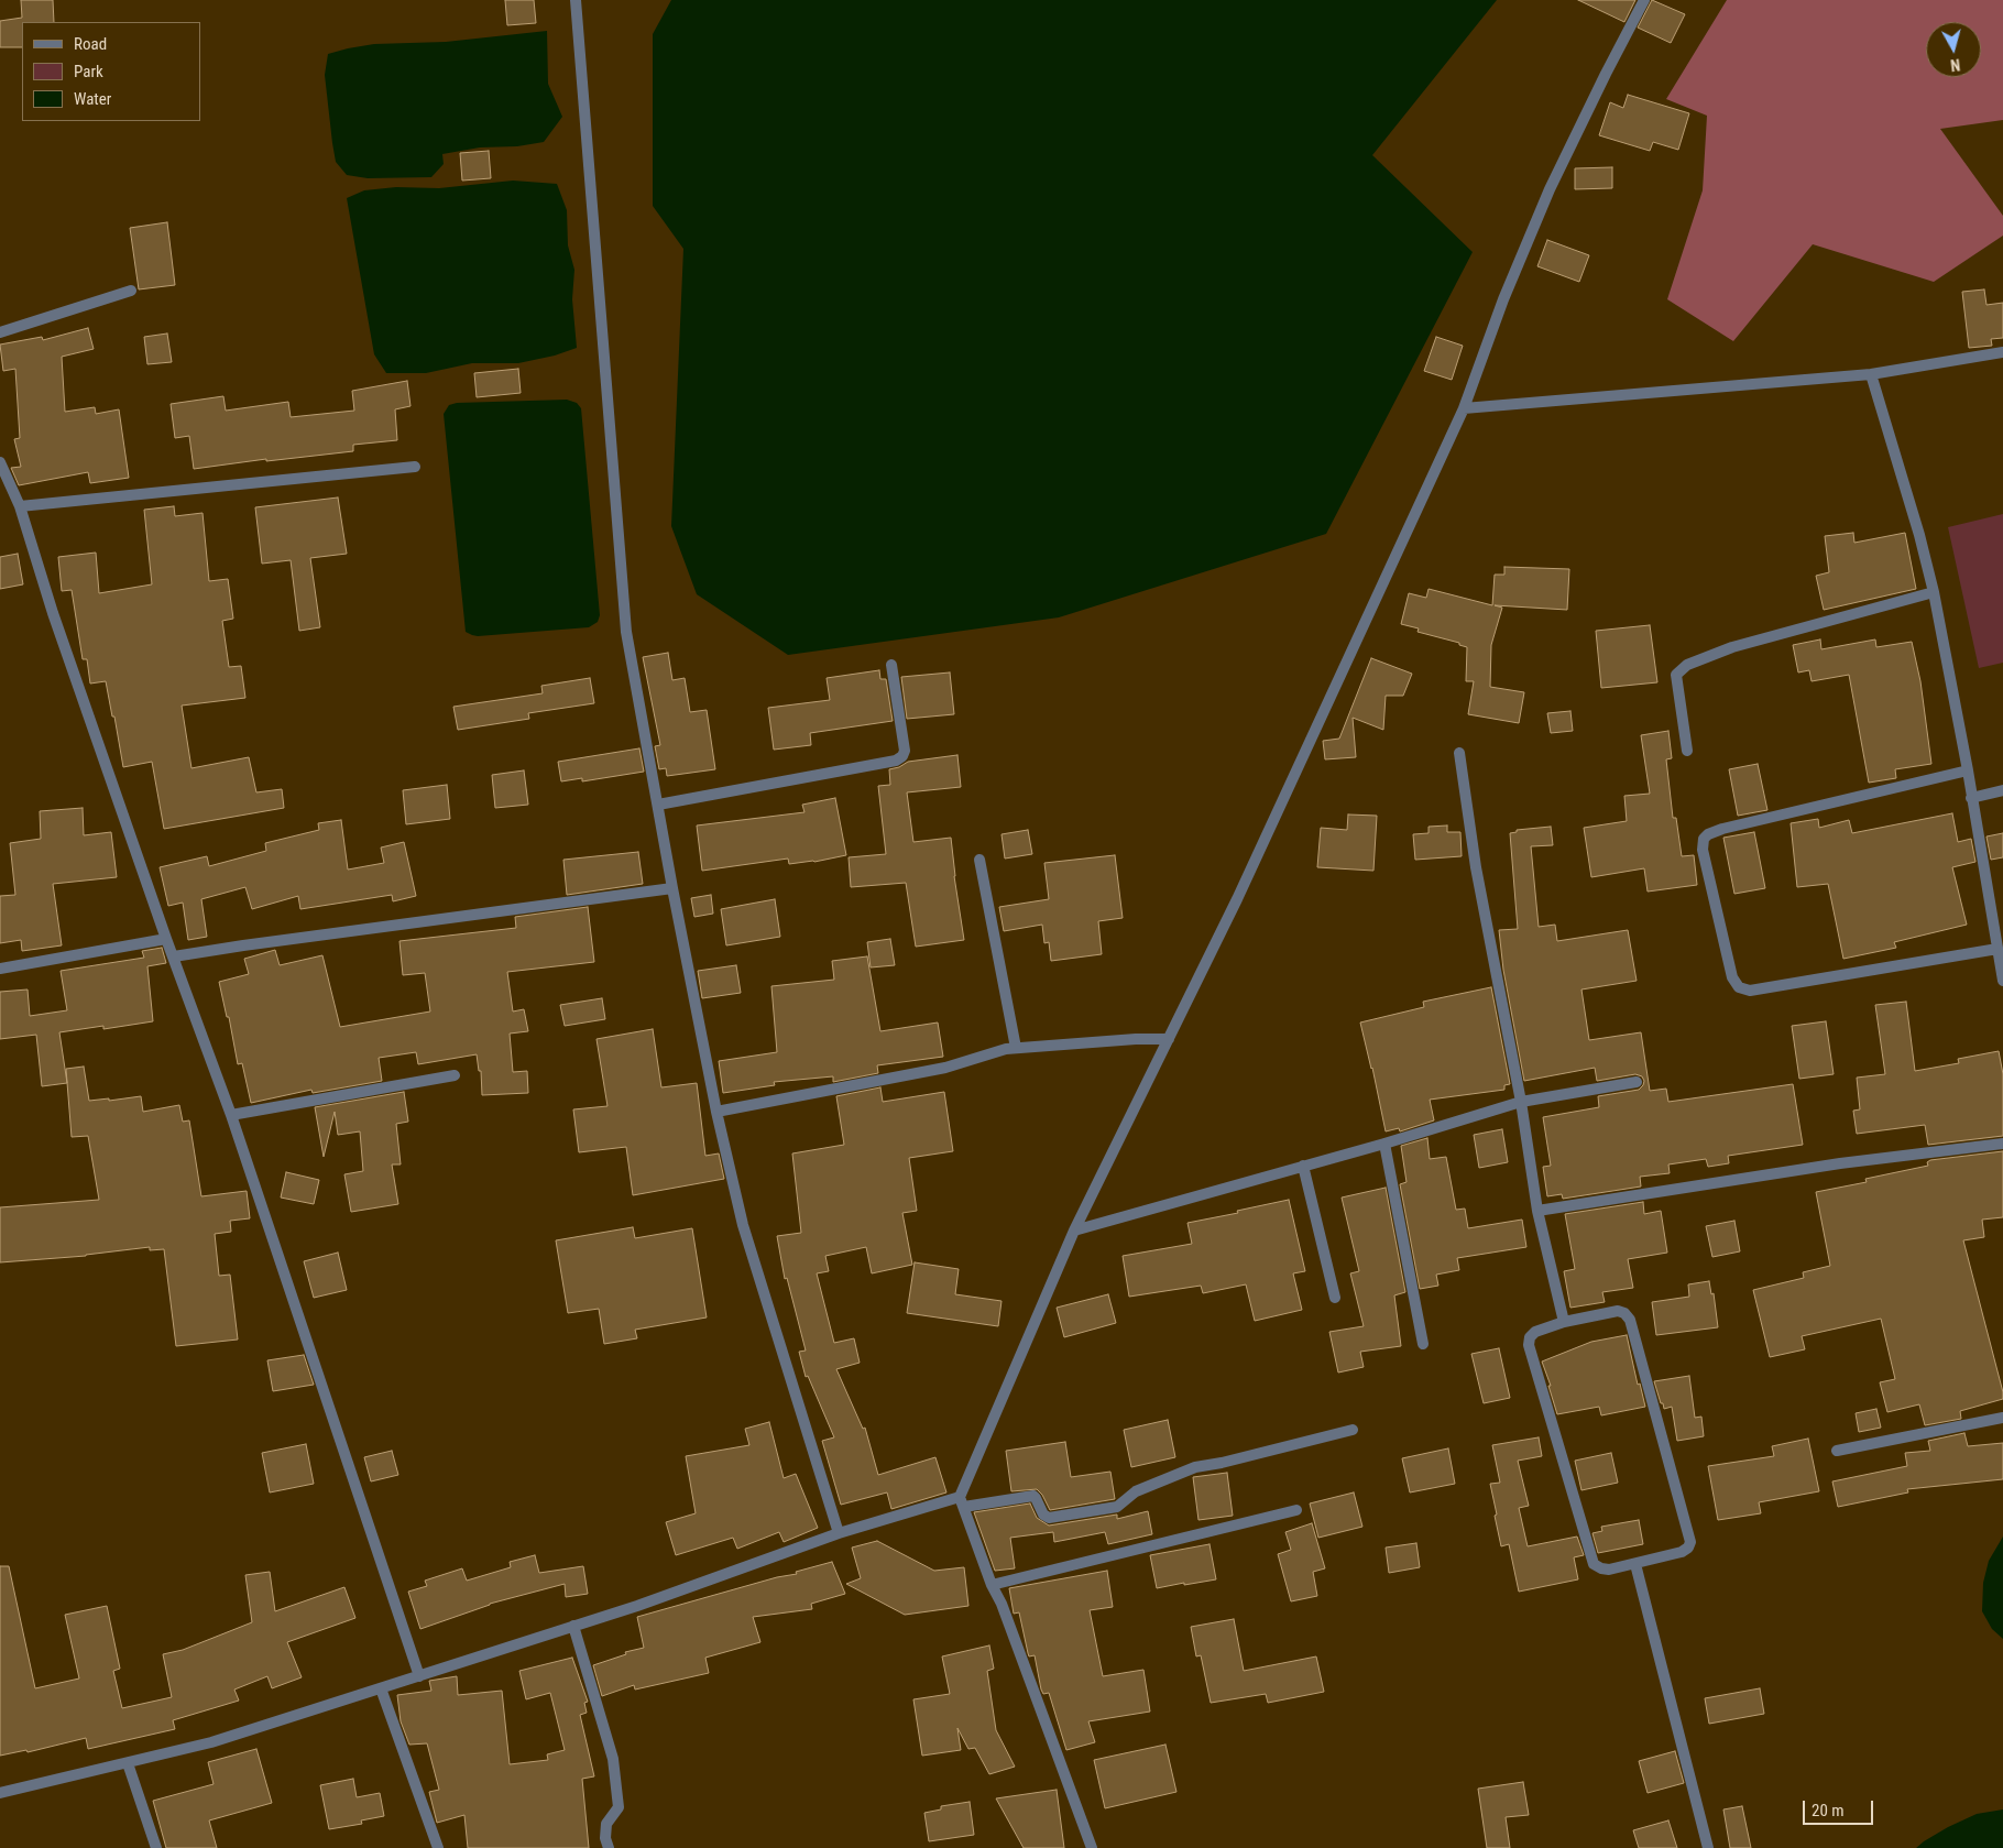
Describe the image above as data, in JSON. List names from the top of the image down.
{
  "legend": ["Road", "Park", "Water"],
  "scale_bar": "20 m",
  "north": "bottom"
}
